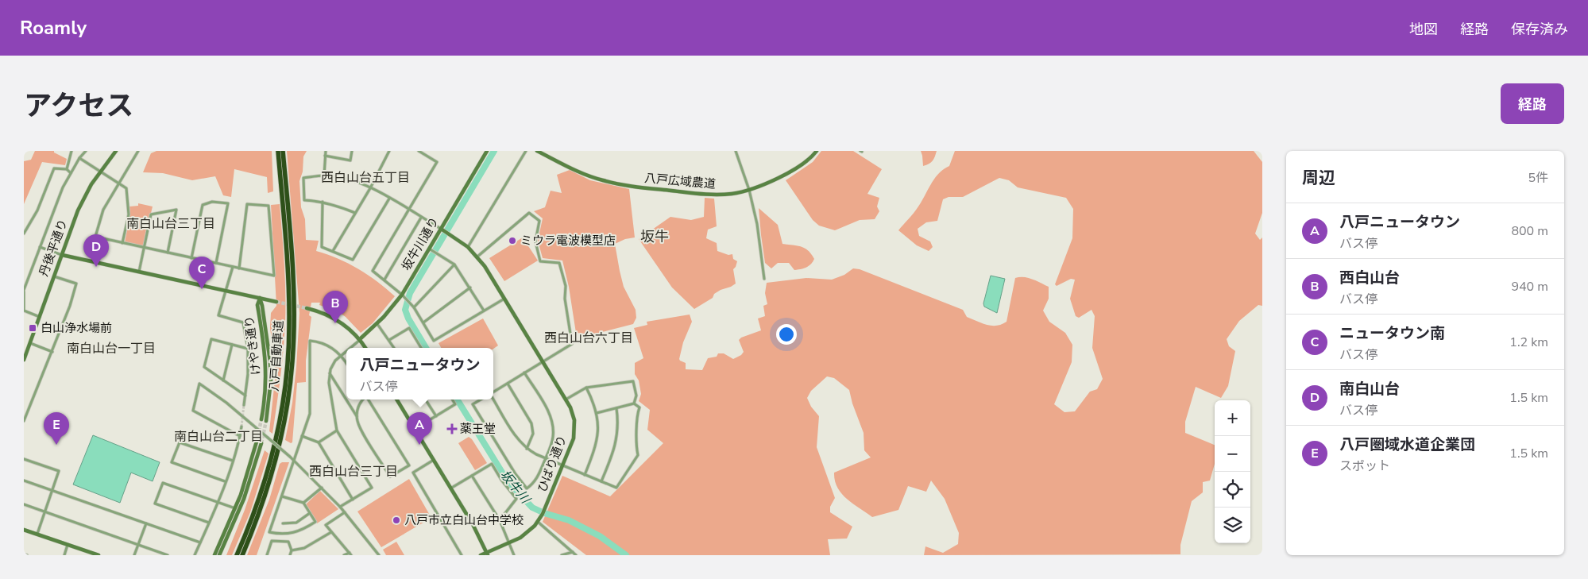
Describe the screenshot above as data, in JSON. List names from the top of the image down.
{
  "streets": {
    "highway": ["八戸自動車道"],
    "street": [
      "八戸広域農道",
      "坂牛川通り",
      "丹後平通り",
      "けやき通り",
      "ひばり通り"
    ]
  },
  "crossings": [
    ["坂牛川通り", "ひばり通り"]
  ],
  "districts": [
    "西白山台五丁目",
    "南白山台三丁目",
    "坂牛",
    "西白山台六丁目",
    "南白山台一丁目",
    "南白山台二丁目",
    "西白山台三丁目"
  ],
  "water": ["坂牛川"],
  "places": {
    "other": ["ミウラ電波模型店", "八戸市立白山台中学校"],
    "transit": ["白山浄水場前"],
    "health": ["薬王堂"]
  },
  "page": {
    "header": "Roamly",
    "nav": ["地図", "経路", "保存済み"],
    "title": "アクセス",
    "buttons": "経路",
    "heading": ["周辺", "5件"],
    "list": [
      {
        "mark": "A",
        "name": "八戸ニュータウン",
        "note": "バス停",
        "value": "800 m"
      },
      {
        "mark": "B",
        "name": "西白山台",
        "note": "バス停",
        "value": "940 m"
      },
      {
        "mark": "C",
        "name": "ニュータウン南",
        "note": "バス停",
        "value": "1.2 km"
      },
      {
        "mark": "D",
        "name": "南白山台",
        "note": "バス停",
        "value": "1.5 km"
      },
      {
        "mark": "E",
        "name": "八戸圏域水道企業団",
        "note": "スポット",
        "value": "1.5 km"
      }
    ],
    "pins": [
      "D",
      "C",
      "B",
      "A",
      "E"
    ],
    "popup": ["八戸ニュータウン", "バス停"],
    "map_buttons": ["+", "−"]
  }
}
